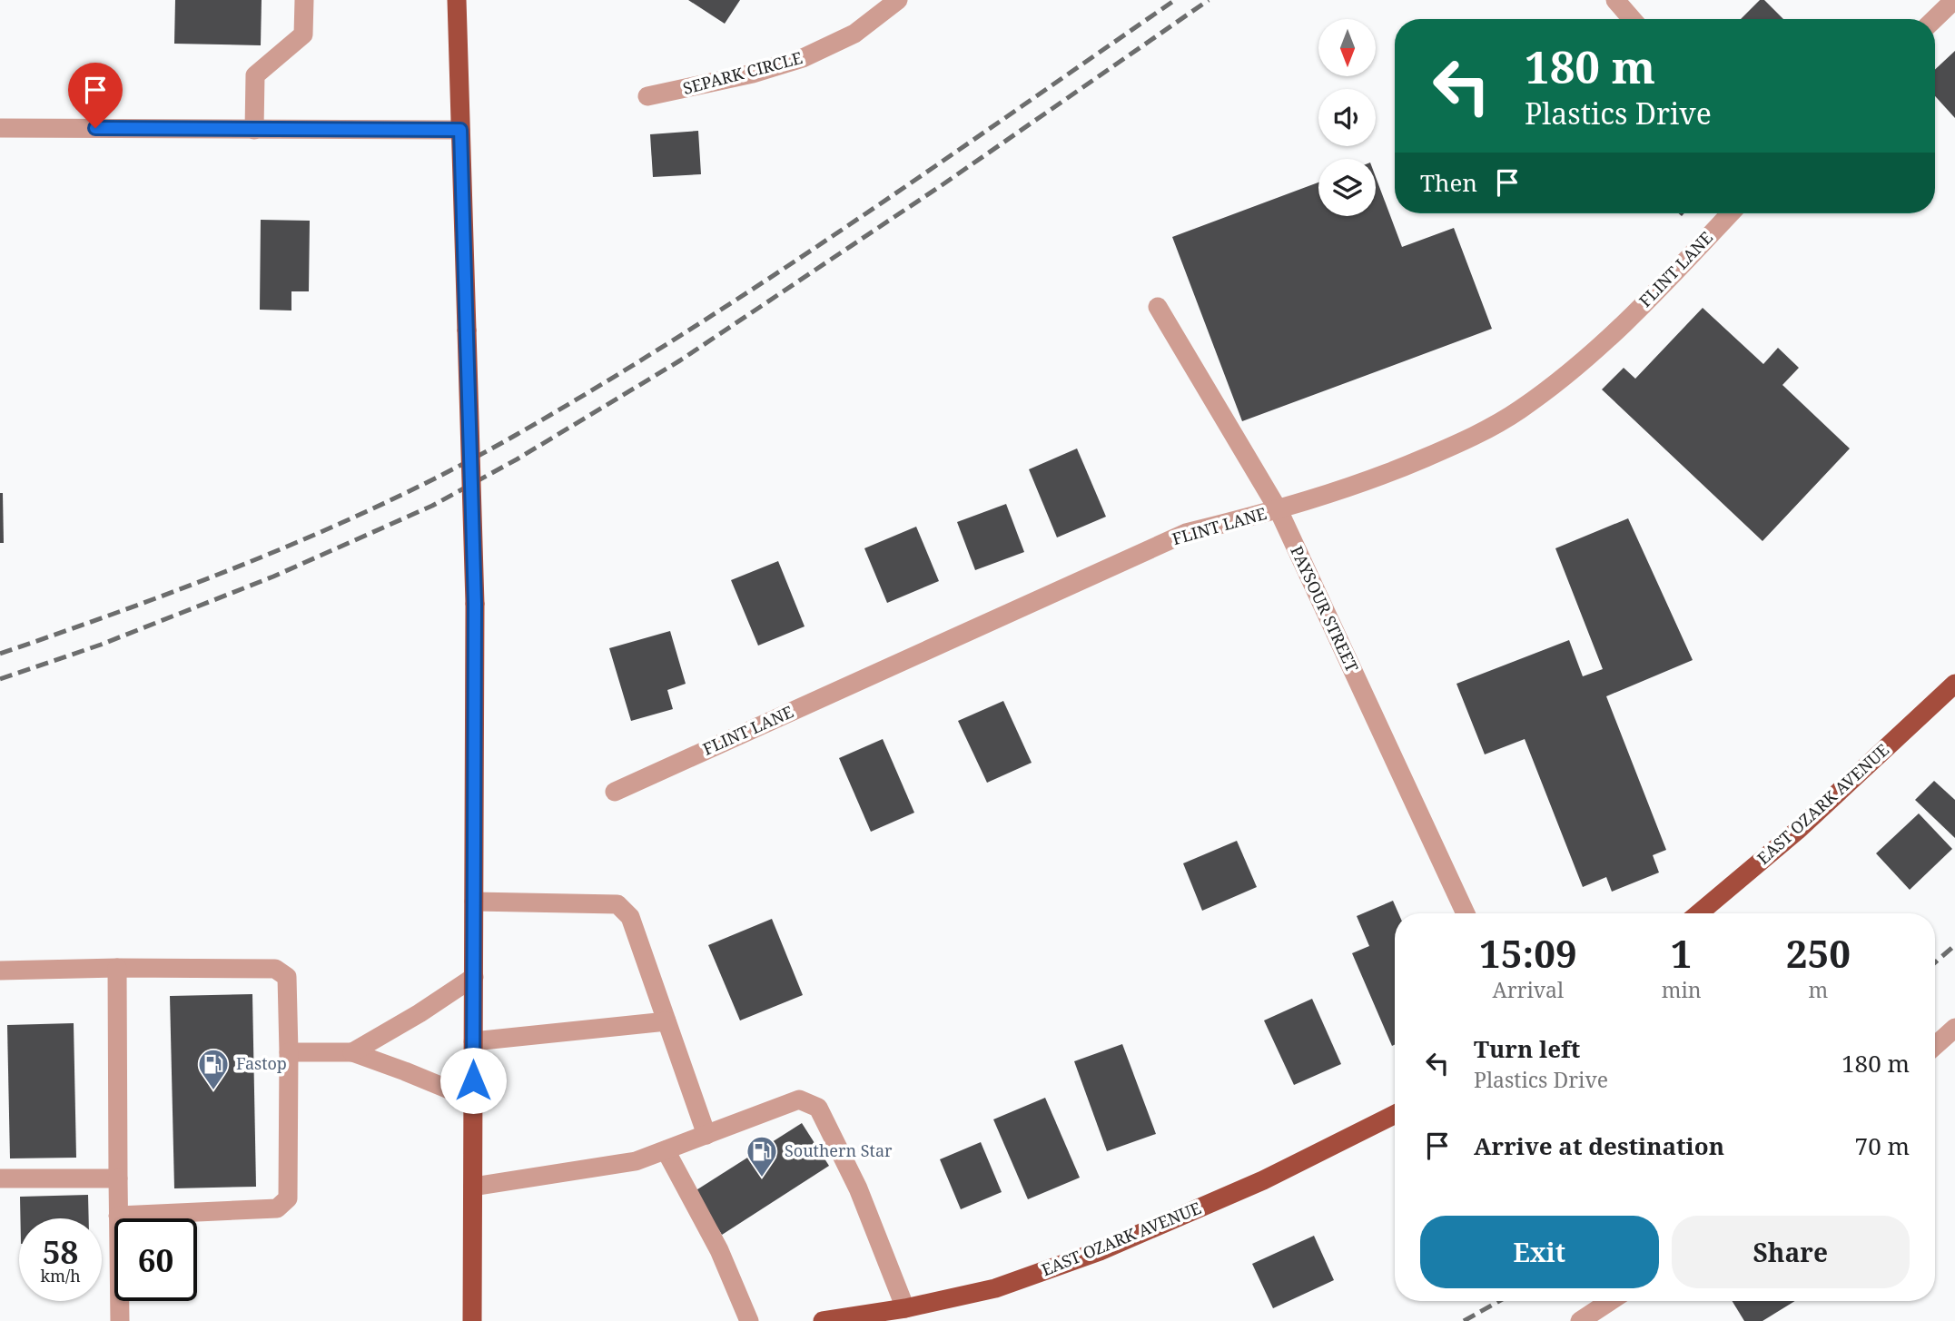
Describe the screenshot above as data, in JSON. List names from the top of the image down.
{
  "streets": {
    "main road": ["EAST OZARK AVENUE"],
    "street": ["SEPARK CIRCLE", "FLINT LANE", "PAYSOUR STREET"]
  },
  "crossings": [
    ["FLINT LANE", "PAYSOUR STREET"]
  ],
  "places": {
    "fuel station": ["Fastop", "Southern Star"]
  },
  "north": "bottom",
  "page": {
    "turn": ["180 m", "Plastics Drive"],
    "then": "Then",
    "eta": [
      "15:09",
      "Arrival",
      "1",
      "min",
      "250",
      "m"
    ],
    "list": [
      {
        "name": "Turn left",
        "note": "Plastics Drive",
        "value": "180 m"
      },
      {
        "name": "Arrive at destination",
        "value": "70 m"
      }
    ],
    "buttons": ["Exit", "Share"],
    "speed": "58 km/h",
    "limit": "60"
  }
}
